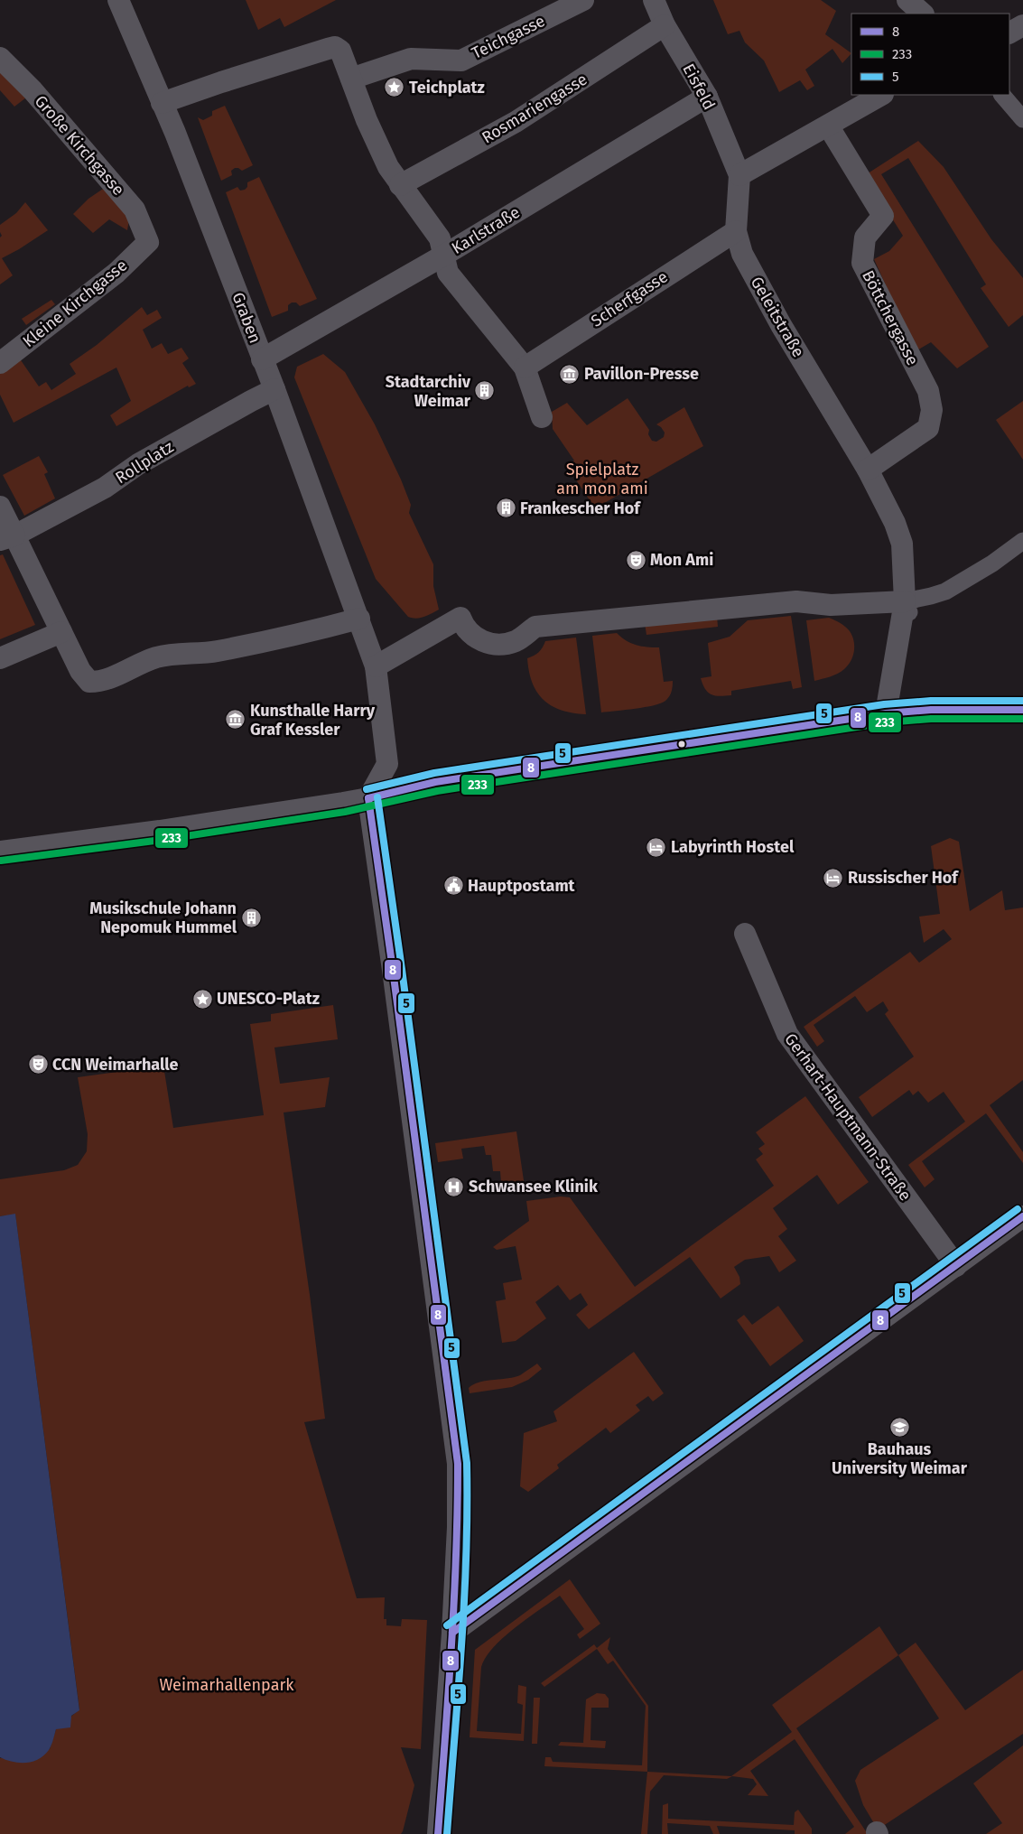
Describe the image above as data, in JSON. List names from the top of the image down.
{
  "streets": {
    "street": [
      "Teichgasse",
      "Eisfeld",
      "Rosmariengasse",
      "Große Kirchgasse",
      "Karlstraße",
      "Scherfgasse",
      "Kleine Kirchgasse",
      "Geleitstraße",
      "Graben",
      "Böttchergasse",
      "Rollplatz",
      "Gerhart-Hauptmann-Straße"
    ]
  },
  "crossings": [
    ["Eisfeld", "Rosmariengasse"],
    ["Eisfeld", "Karlstraße"],
    ["Eisfeld", "Geleitstraße"],
    ["Große Kirchgasse", "Kleine Kirchgasse"],
    ["Karlstraße", "Graben"],
    ["Scherfgasse", "Geleitstraße"],
    ["Geleitstraße", "Böttchergasse"],
    ["Graben", "Rollplatz"]
  ],
  "parks": ["Spielplatz am mon ami", "Weimarhallenpark"],
  "places": {
    "place": ["Teichplatz", "UNESCO-Platz"],
    "museum": ["Pavillon-Presse", "Kunsthalle Harry Graf Kessler"],
    "building": ["Stadtarchiv Weimar", "Frankescher Hof", "Musikschule Johann Nepomuk Hummel"],
    "theatre": ["Mon Ami", "CCN Weimarhalle"],
    "hotel": ["Labyrinth Hostel", "Russischer Hof"],
    "public building": ["Hauptpostamt"],
    "hospital": ["Schwansee Klinik"],
    "school or university": ["Bauhaus University Weimar"]
  },
  "lines": ["transit line 5", "transit line 8", "transit line 233"],
  "legend": ["8", "233", "5"]
}
